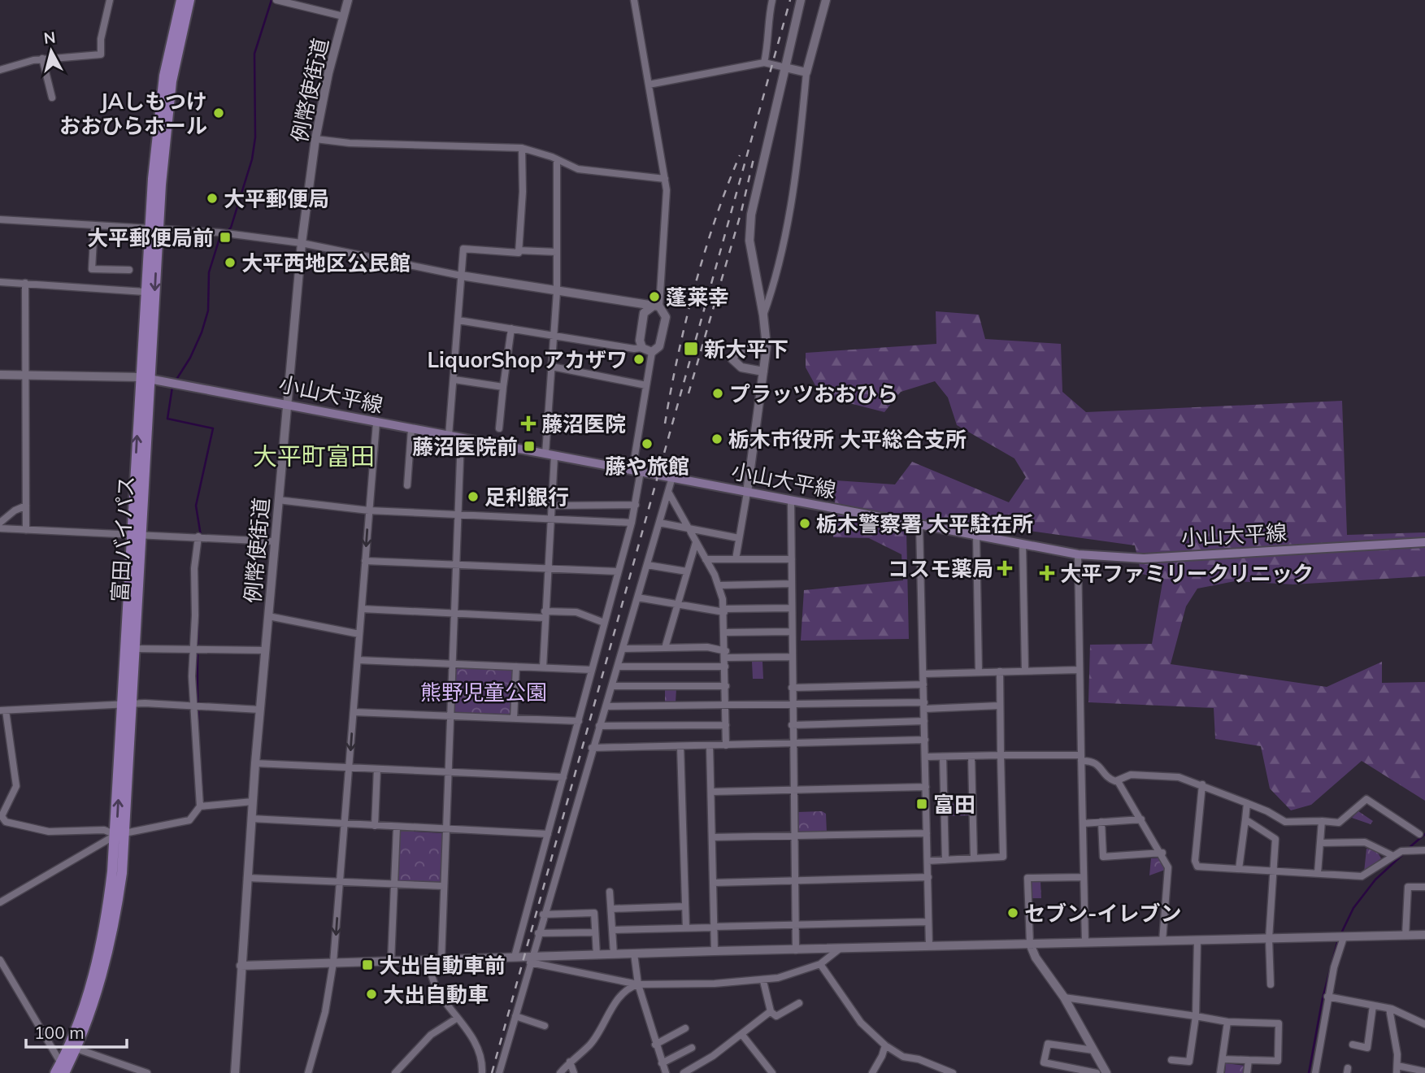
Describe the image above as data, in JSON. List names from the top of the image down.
{
  "streets": {
    "main road": ["小山大平線", "富田バイパス"],
    "street": ["例幣使街道"]
  },
  "crossings": [
    ["例幣使街道", "小山大平線"],
    ["小山大平線", "富田バイパス"]
  ],
  "districts": ["大平町富田"],
  "parks": ["熊野児童公園"],
  "places": {
    "other": [
      "JAしもつけ おおひらホール",
      "大平郵便局",
      "大平西地区公民館",
      "蓬莱幸",
      "LiquorShopアカザワ",
      "プラッツおおひら",
      "栃木市役所 大平総合支所",
      "藤や旅館",
      "足利銀行",
      "栃木警察署 大平駐在所",
      "セブン-イレブン",
      "大出自動車"
    ],
    "transit": [
      "大平郵便局前",
      "新大平下",
      "藤沼医院前",
      "富田",
      "大出自動車前"
    ],
    "health": ["藤沼医院", "コスモ薬局", "大平ファミリークリニック"]
  },
  "scale_bar": "100 m",
  "north": "top"
}
